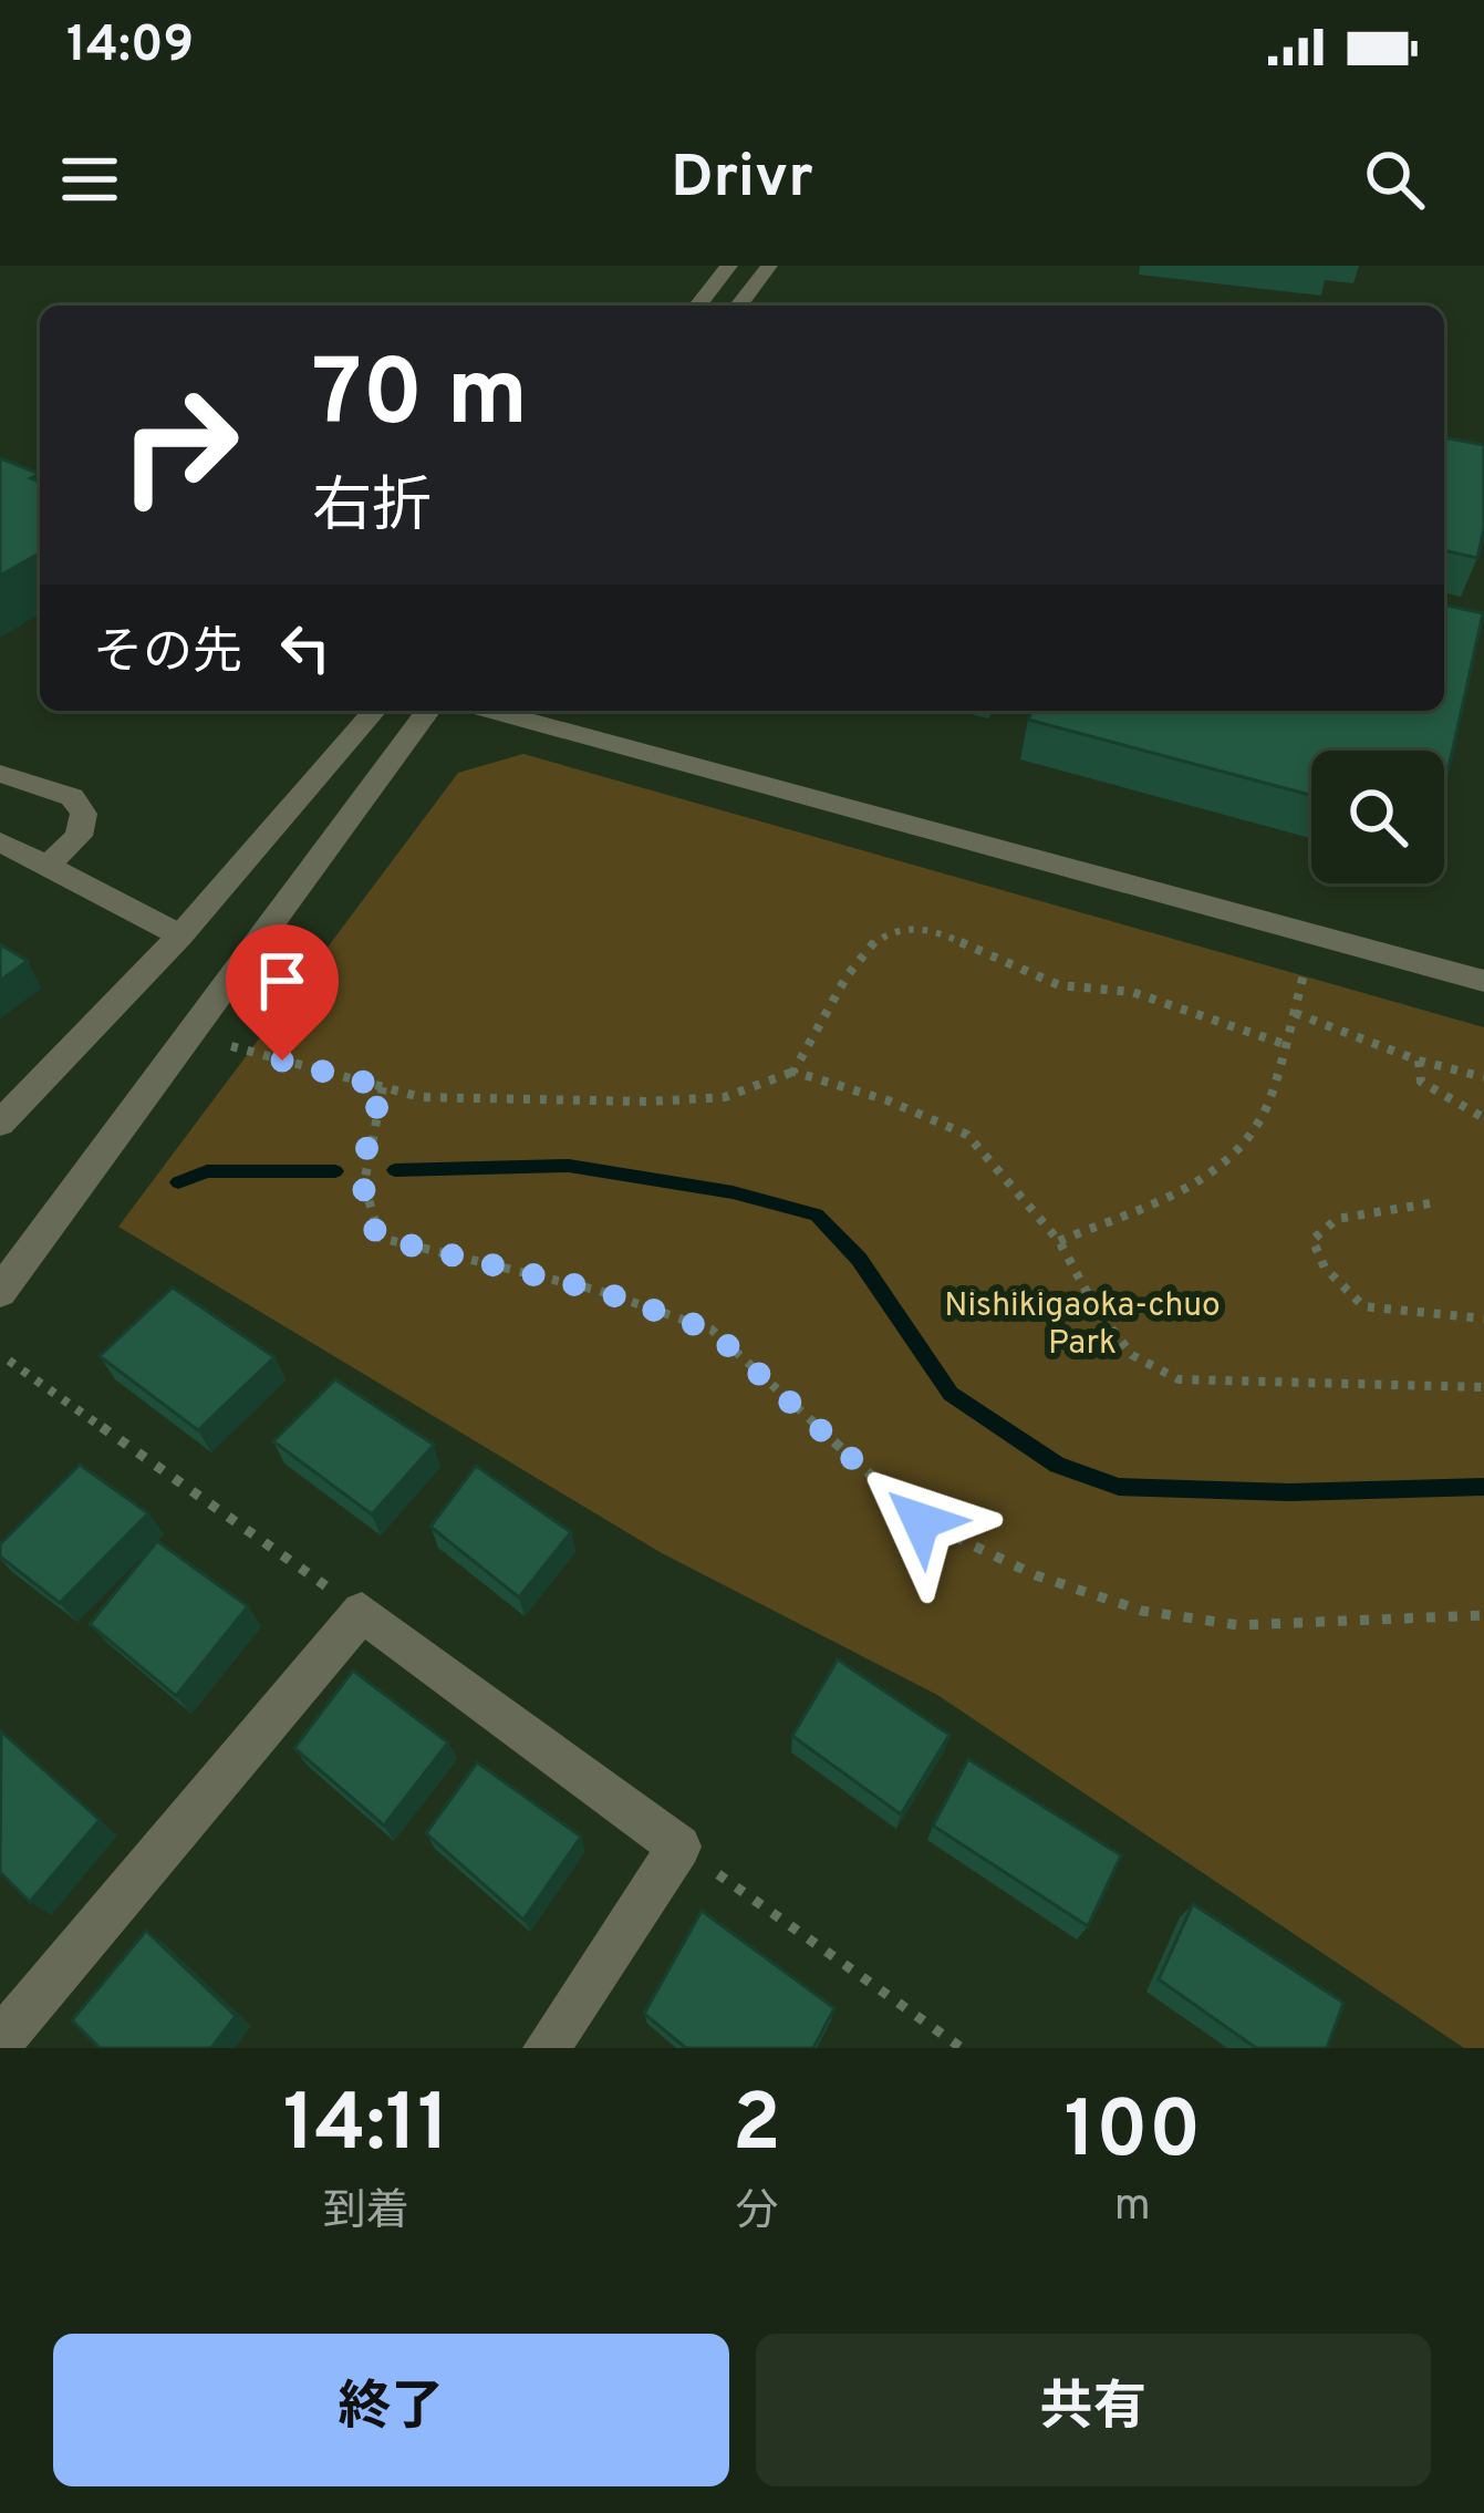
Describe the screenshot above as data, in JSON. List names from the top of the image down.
{
  "parks": ["Nishikigaoka-chuo Park"],
  "page": {
    "status": "14:09",
    "header": "Drivr",
    "turn": ["70 m", "右折"],
    "then": "その先",
    "eta": [
      "14:11",
      "到着",
      "2",
      "分",
      "100",
      "m"
    ],
    "buttons": ["終了", "共有"]
  }
}
